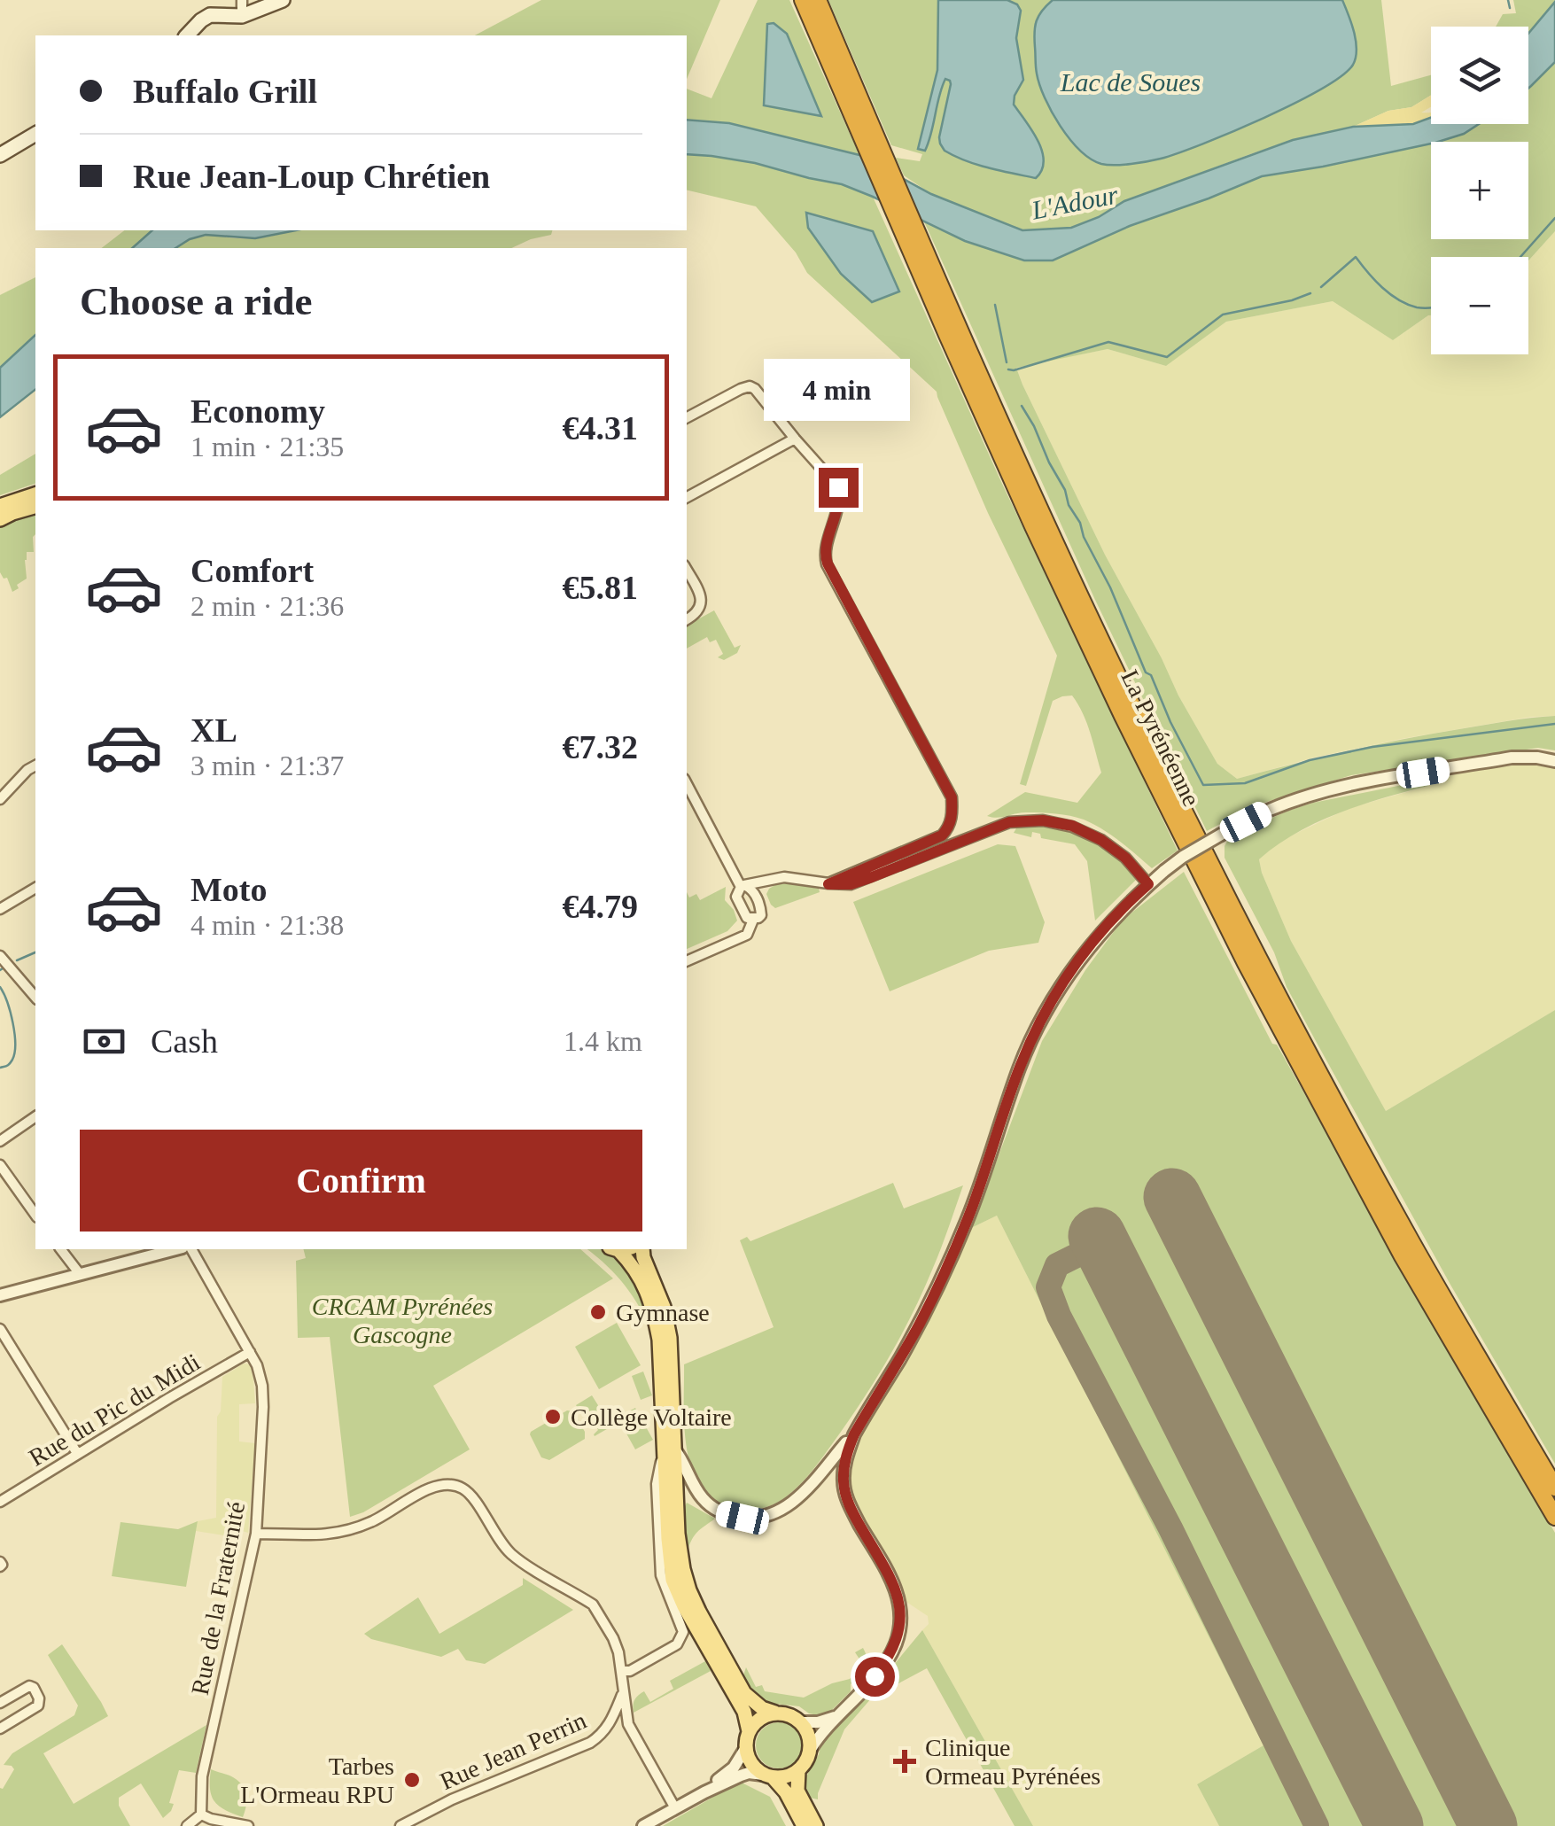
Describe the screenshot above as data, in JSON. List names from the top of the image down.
{
  "streets": {
    "highway": ["La Pyrénéenne"],
    "street": ["Rue du Pic du Midi", "Rue de la Fraternité", "Rue Jean Perrin"]
  },
  "crossings": [
    ["Rue du Pic du Midi", "Rue de la Fraternité"]
  ],
  "water": ["Lac de Soues", "L'Adour"],
  "parks": ["CRCAM Pyrénées Gascogne"],
  "places": {
    "other": ["Gymnase", "Collège Voltaire", "Tarbes L'Ormeau RPU"],
    "health": ["Clinique Ormeau Pyrénées"]
  },
  "page": {
    "map_buttons": ["+", "−"],
    "banner": ["Buffalo Grill", "Rue Jean-Loup Chrétien"],
    "heading": "Choose a ride",
    "list": [
      {
        "name": "Economy",
        "note": "1 min · 21:35",
        "value": "€4.31"
      },
      {
        "name": "Comfort",
        "note": "2 min · 21:36",
        "value": "€5.81"
      },
      {
        "name": "XL",
        "note": "3 min · 21:37",
        "value": "€7.32"
      },
      {
        "name": "Moto",
        "note": "4 min · 21:38",
        "value": "€4.79"
      }
    ],
    "bubble": "4 min",
    "pay": ["Cash", "1.4 km"],
    "buttons": "Confirm"
  }
}
